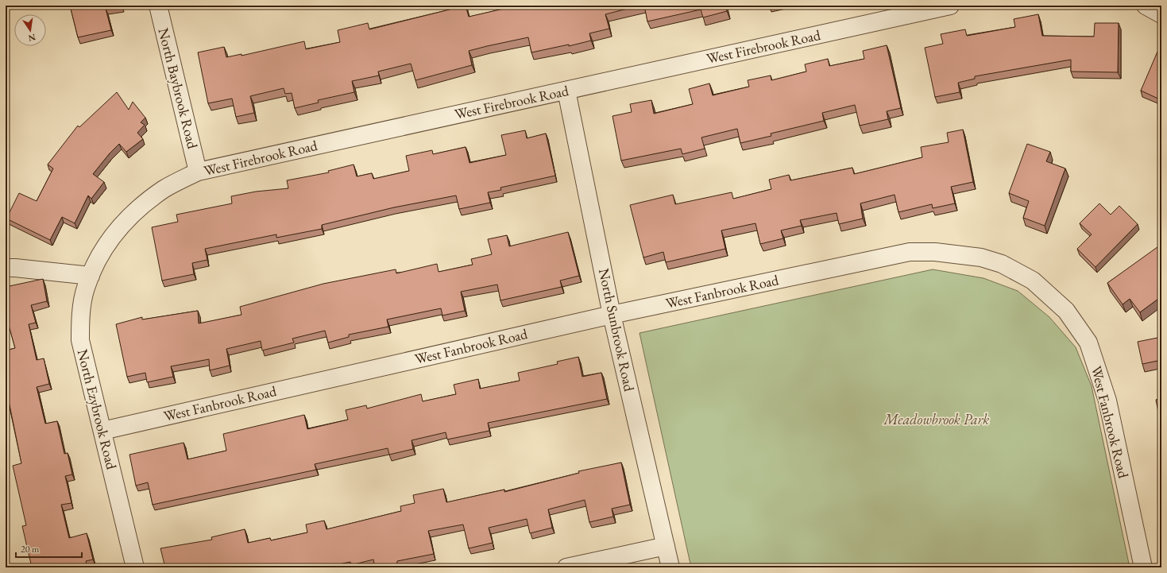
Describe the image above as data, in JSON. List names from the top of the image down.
{
  "streets": {
    "street": [
      "West Firebrook Road",
      "North Baybrook Road",
      "West Fanbrook Road",
      "North Sunbrook Road",
      "North Ezybrook Road"
    ]
  },
  "crossings": [
    ["West Firebrook Road", "North Baybrook Road"],
    ["West Firebrook Road", "North Sunbrook Road"],
    ["West Firebrook Road", "North Ezybrook Road"],
    ["West Fanbrook Road", "North Sunbrook Road"],
    ["West Fanbrook Road", "North Ezybrook Road"]
  ],
  "parks": ["Meadowbrook Park"],
  "scale_bar": "20 m",
  "north": "bottom"
}
